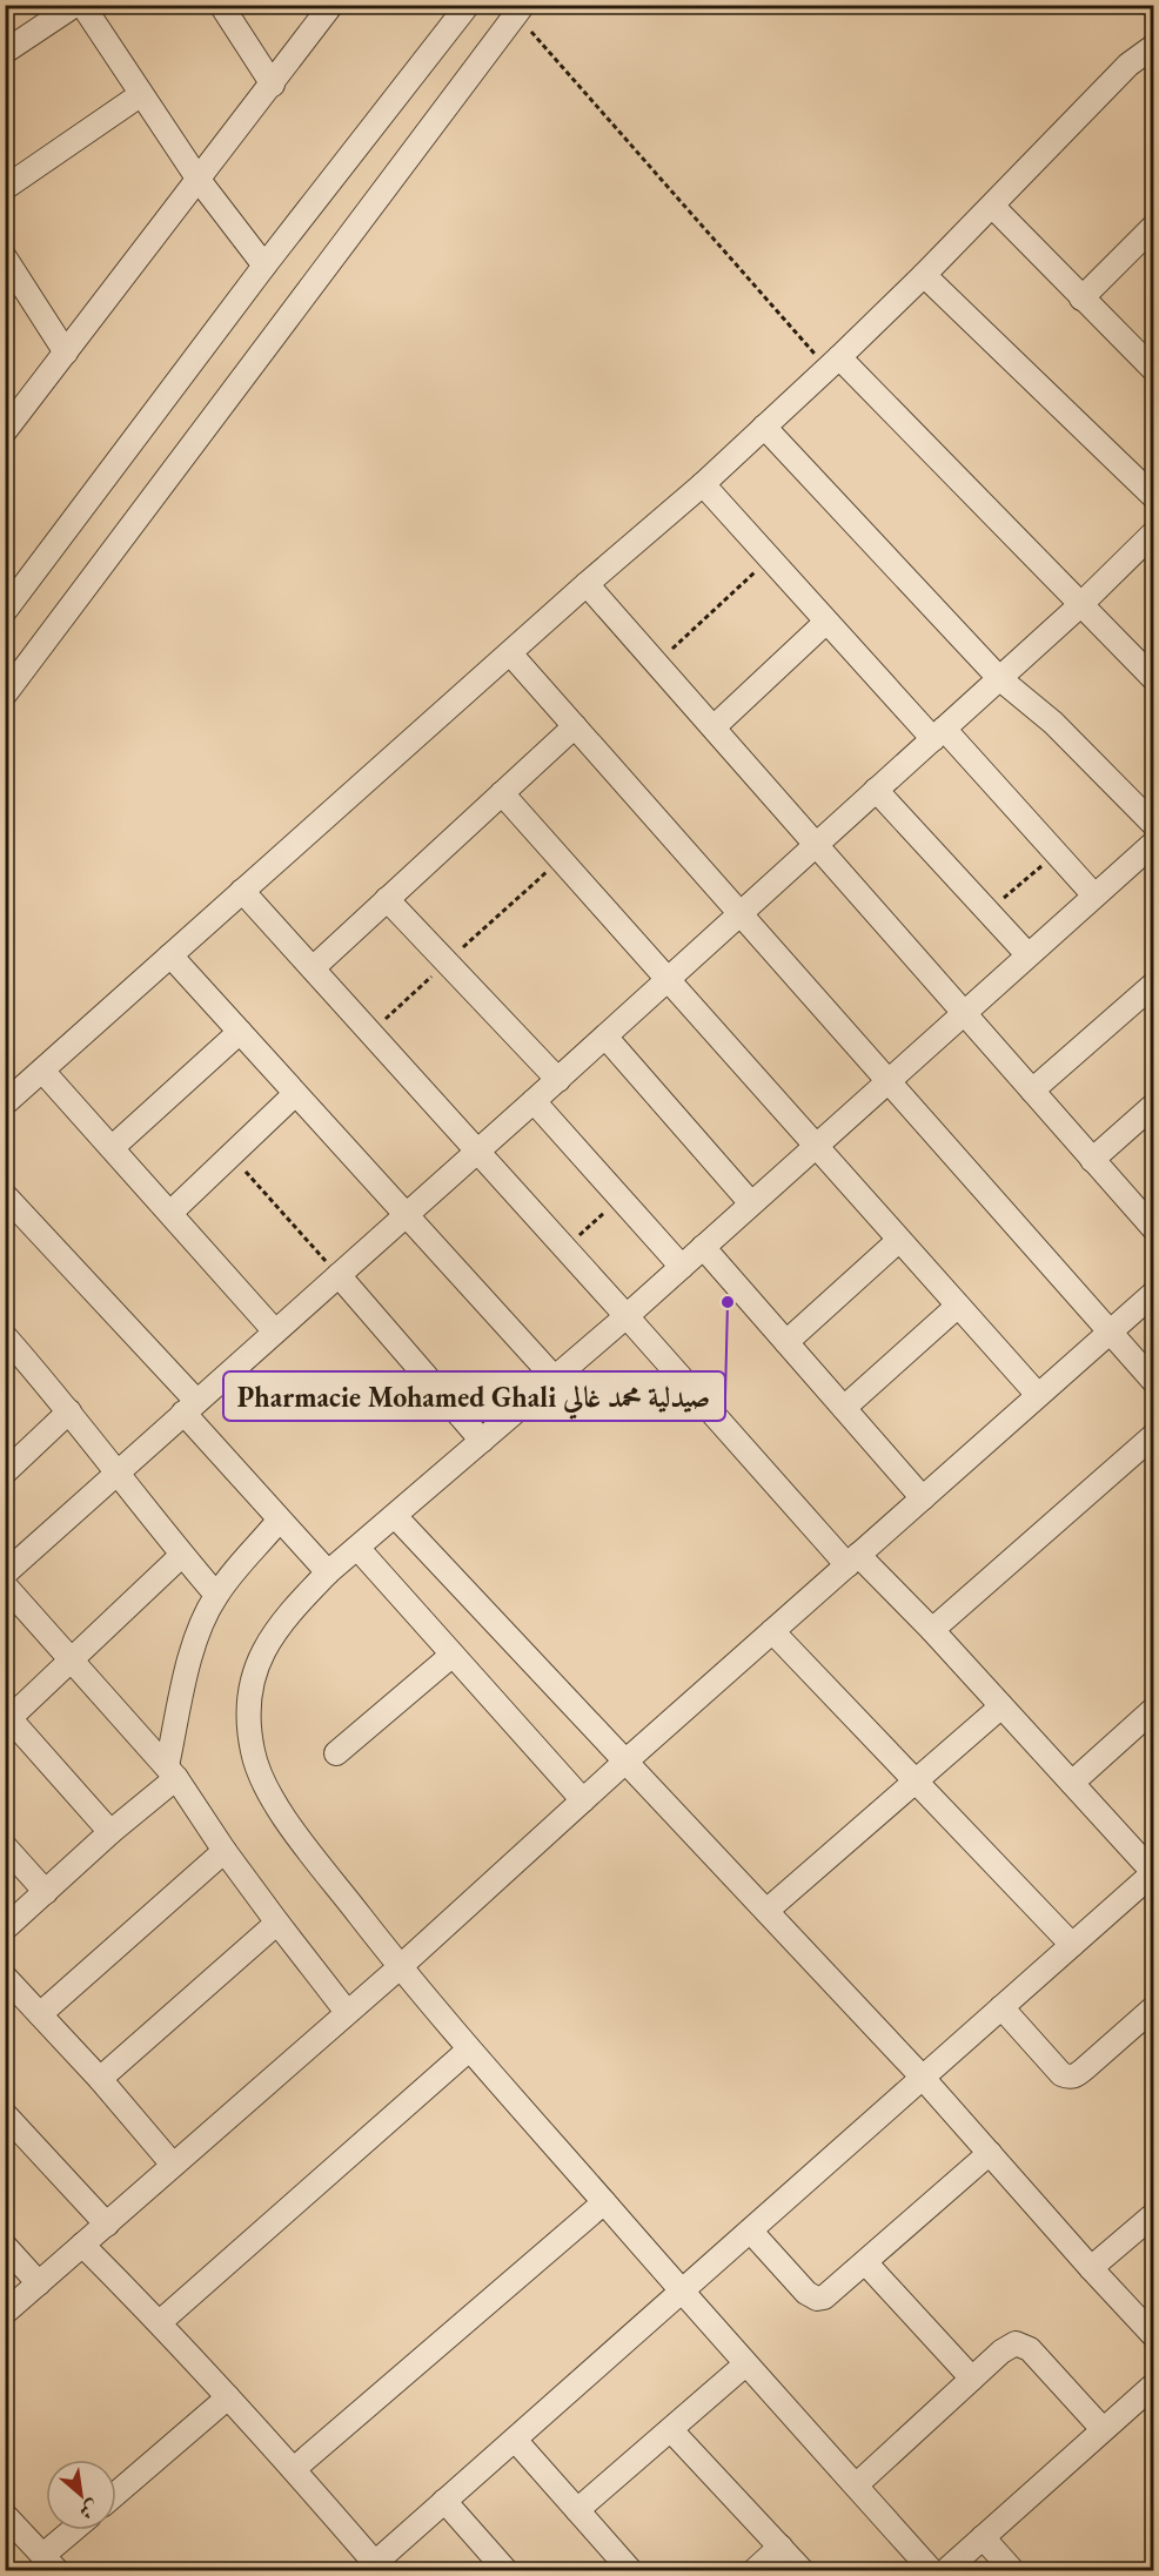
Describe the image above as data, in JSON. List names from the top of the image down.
{
  "places": ["Pharmacie Mohamed Ghali صيدلية محمد غالي"],
  "north": "bottom right"
}
